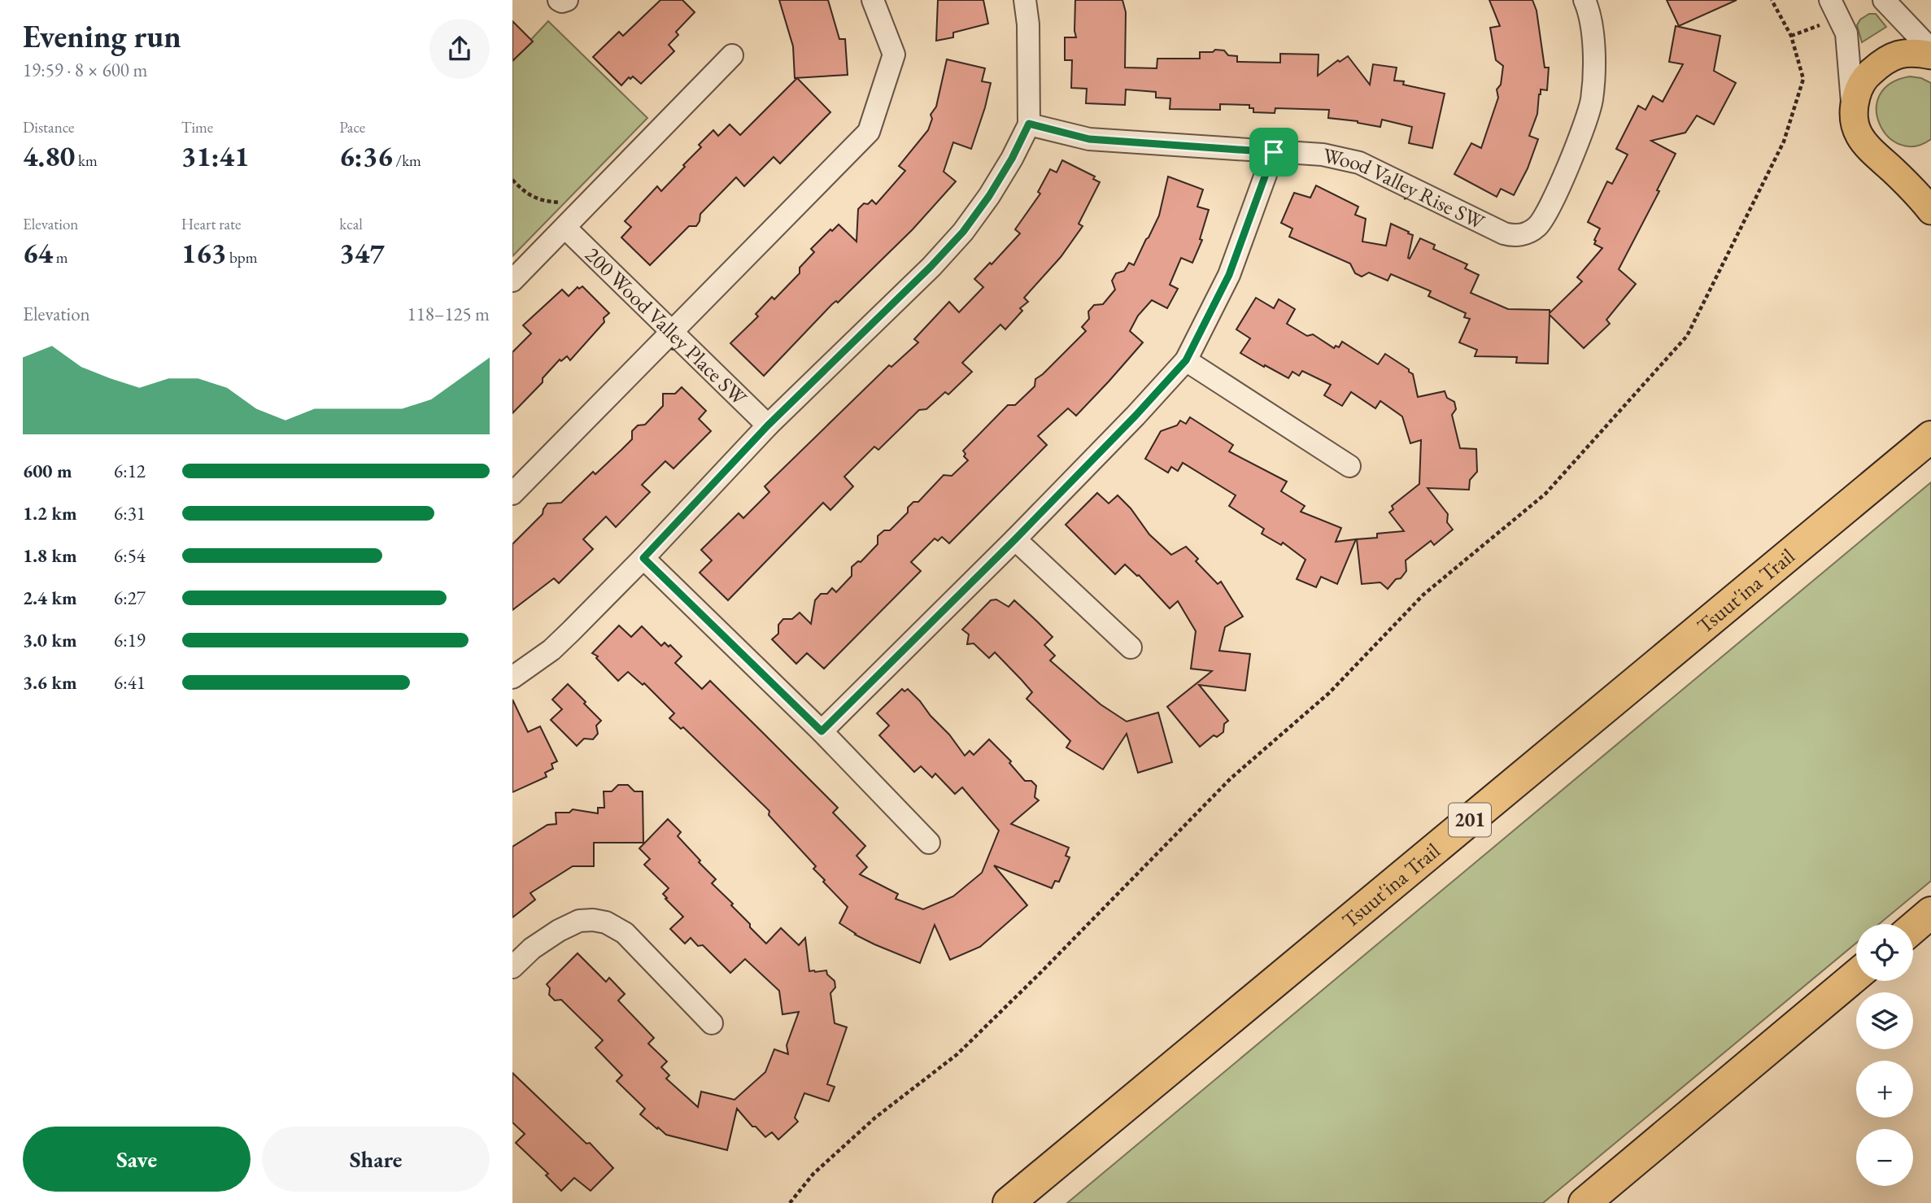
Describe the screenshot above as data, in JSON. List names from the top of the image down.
{
  "streets": {
    "highway": ["Tsuut'ina Trail", "201"],
    "street": ["Wood Valley Rise SW", "200 Wood Valley Place SW"]
  },
  "page": {
    "heading": ["Evening run", "19:59 · 8 × 600 m"],
    "stats": [
      ["Distance", "4.80 km"],
      ["Time", "31:41"],
      ["Pace", "6:36 /km"],
      ["Elevation", "64 m"],
      ["Heart rate", "163 bpm"],
      ["kcal", "347"]
    ],
    "chart": ["Elevation", "118–125 m"],
    "list": [
      {
        "name": "600 m",
        "note": "6:12"
      },
      {
        "name": "1.2 km",
        "note": "6:31"
      },
      {
        "name": "1.8 km",
        "note": "6:54"
      },
      {
        "name": "2.4 km",
        "note": "6:27"
      },
      {
        "name": "3.0 km",
        "note": "6:19"
      },
      {
        "name": "3.6 km",
        "note": "6:41"
      }
    ],
    "map_buttons": ["+", "−"],
    "buttons": ["Save", "Share"]
  }
}
